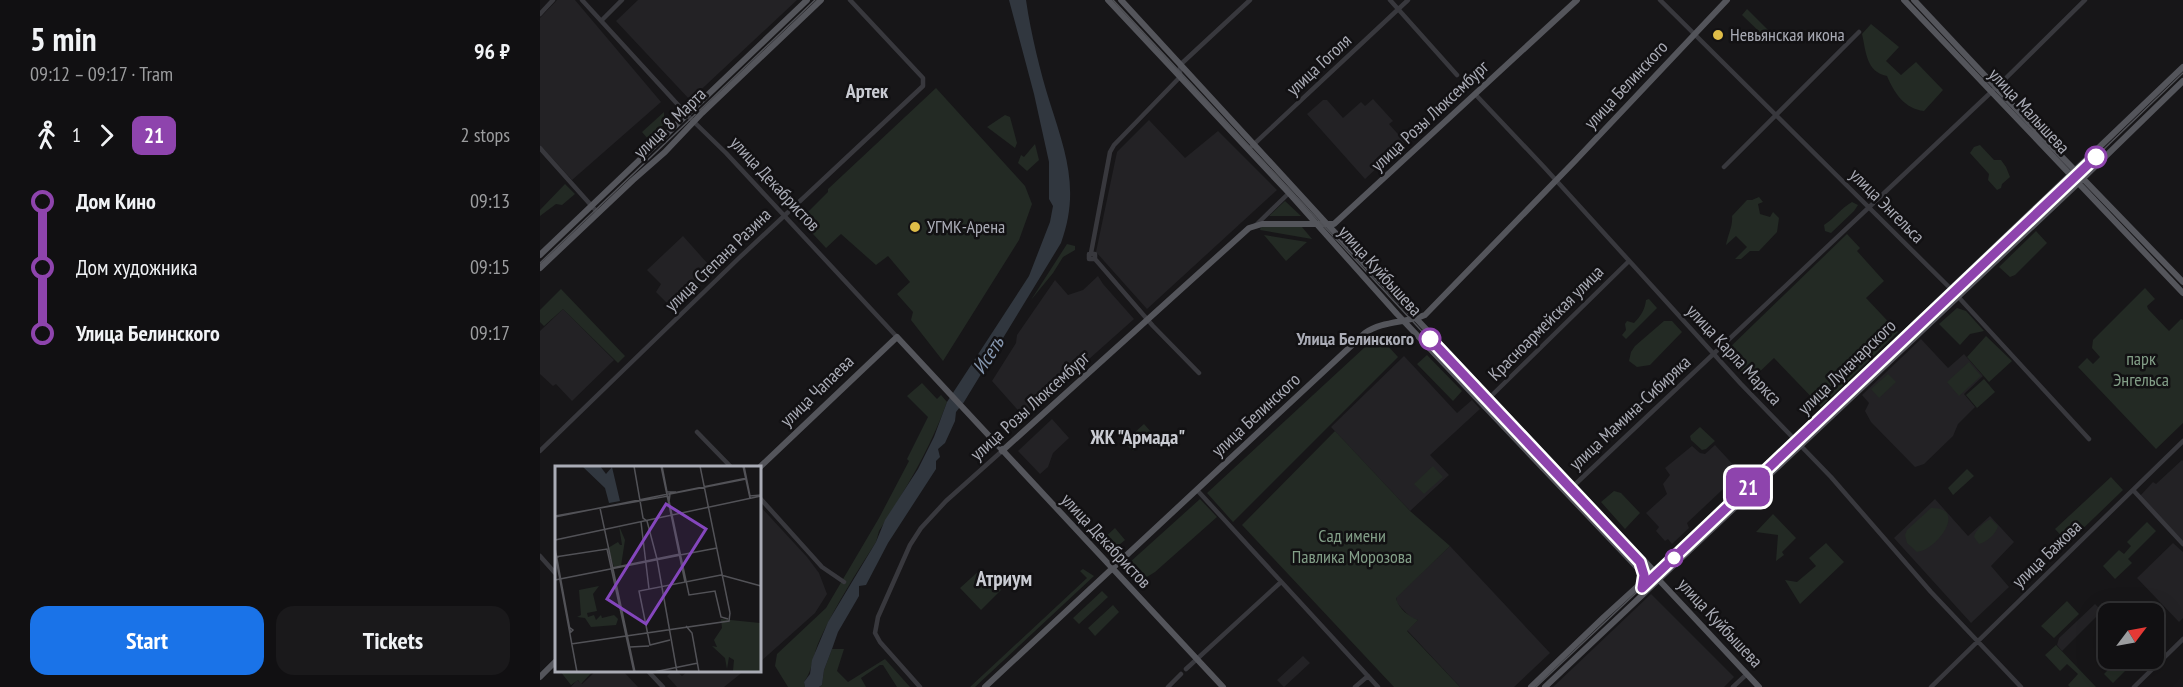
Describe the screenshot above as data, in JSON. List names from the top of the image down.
{
  "streets": {
    "main road": [
      "улица Белинского",
      "улица Малышева",
      "улица Розы Люксембург",
      "улица 8 Марта",
      "улица Декабристов",
      "улица Куйбышева",
      "улица Луначарского",
      "улица Чапаева"
    ],
    "street": [
      "улица Гоголя",
      "улица Энгельса",
      "улица Степана Разина",
      "Красноармейская улица",
      "улица Карла Маркса",
      "улица Мамина-Сибиряка",
      "улица Бажова"
    ]
  },
  "crossings": [
    ["улица Гоголя", "улица Куйбышева"],
    ["улица Белинского", "улица Декабристов"],
    ["улица Белинского", "улица Энгельса"],
    ["улица Белинского", "улица Куйбышева"],
    ["улица Белинского", "улица Карла Маркса"],
    ["улица Малышева", "улица Луначарского"],
    ["улица Малышева", "улица Мамина-Сибиряка"],
    ["улица Розы Люксембург", "улица Декабристов"],
    ["улица Розы Люксембург", "улица Куйбышева"],
    ["улица Розы Люксембург", "улица Карла Маркса"],
    ["улица 8 Марта", "улица Декабристов"],
    ["улица Декабристов", "улица Степана Разина"],
    ["улица Декабристов", "улица Чапаева"],
    ["улица Энгельса", "улица Луначарского"],
    ["улица Энгельса", "улица Мамина-Сибиряка"],
    ["улица Куйбышева", "Красноармейская улица"],
    ["улица Куйбышева", "улица Луначарского"],
    ["улица Куйбышева", "улица Мамина-Сибиряка"],
    ["Красноармейская улица", "улица Карла Маркса"],
    ["улица Карла Маркса", "улица Луначарского"],
    ["улица Карла Маркса", "улица Мамина-Сибиряка"],
    ["улица Карла Маркса", "улица Бажова"]
  ],
  "districts": ["Артек", "ЖК \"Армада\"", "Атриум"],
  "water": ["Исеть"],
  "parks": ["парк Энгельса", "Сад имени Павлика Морозова"],
  "places": ["Невьянская икона", "УГМК-Арена", "Улица Белинского"],
  "lines": ["tram line 21"],
  "north": "top right",
  "page": {
    "heading": ["5 min", "09:12 – 09:17 · Tram", "96 ₽"],
    "on_map": "21",
    "legs": ["1", "21", "2 stops"],
    "list": [
      {
        "name": "Дом Кино",
        "value": "09:13"
      },
      {
        "name": "Дом художника",
        "value": "09:15"
      },
      {
        "name": "Улица Белинского",
        "value": "09:17"
      }
    ],
    "buttons": ["Start", "Tickets"]
  }
}
